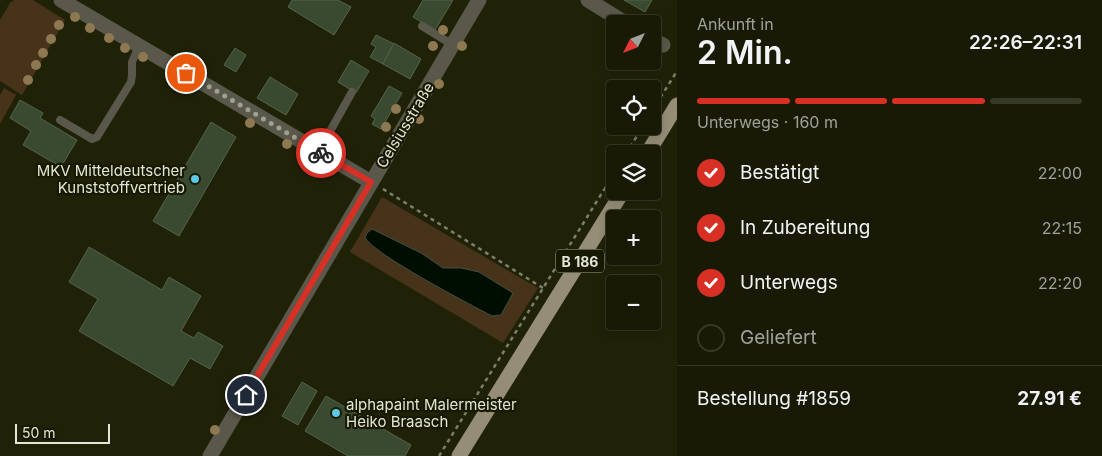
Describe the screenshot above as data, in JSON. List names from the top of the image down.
{
  "streets": {
    "main road": ["B 186"],
    "street": ["Celsiusstraße"]
  },
  "places": ["MKV Mitteldeutscher Kunststoffvertrieb", "alphapaint Malermeister Heiko Braasch"],
  "scale_bar": "50 m",
  "north": "bottom left",
  "page": {
    "heading": ["2 Min.", "Ankunft in", "22:26–22:31"],
    "panel": ["Bestellung #1859", "27.91 €"],
    "map_buttons": ["+", "−"],
    "bar": "Unterwegs · 160 m",
    "list": [
      ["Bestätigt", "22:00"],
      ["In Zubereitung", "22:15"],
      ["Unterwegs", "22:20"],
      "Geliefert"
    ],
    "scale": "50 m"
  }
}
